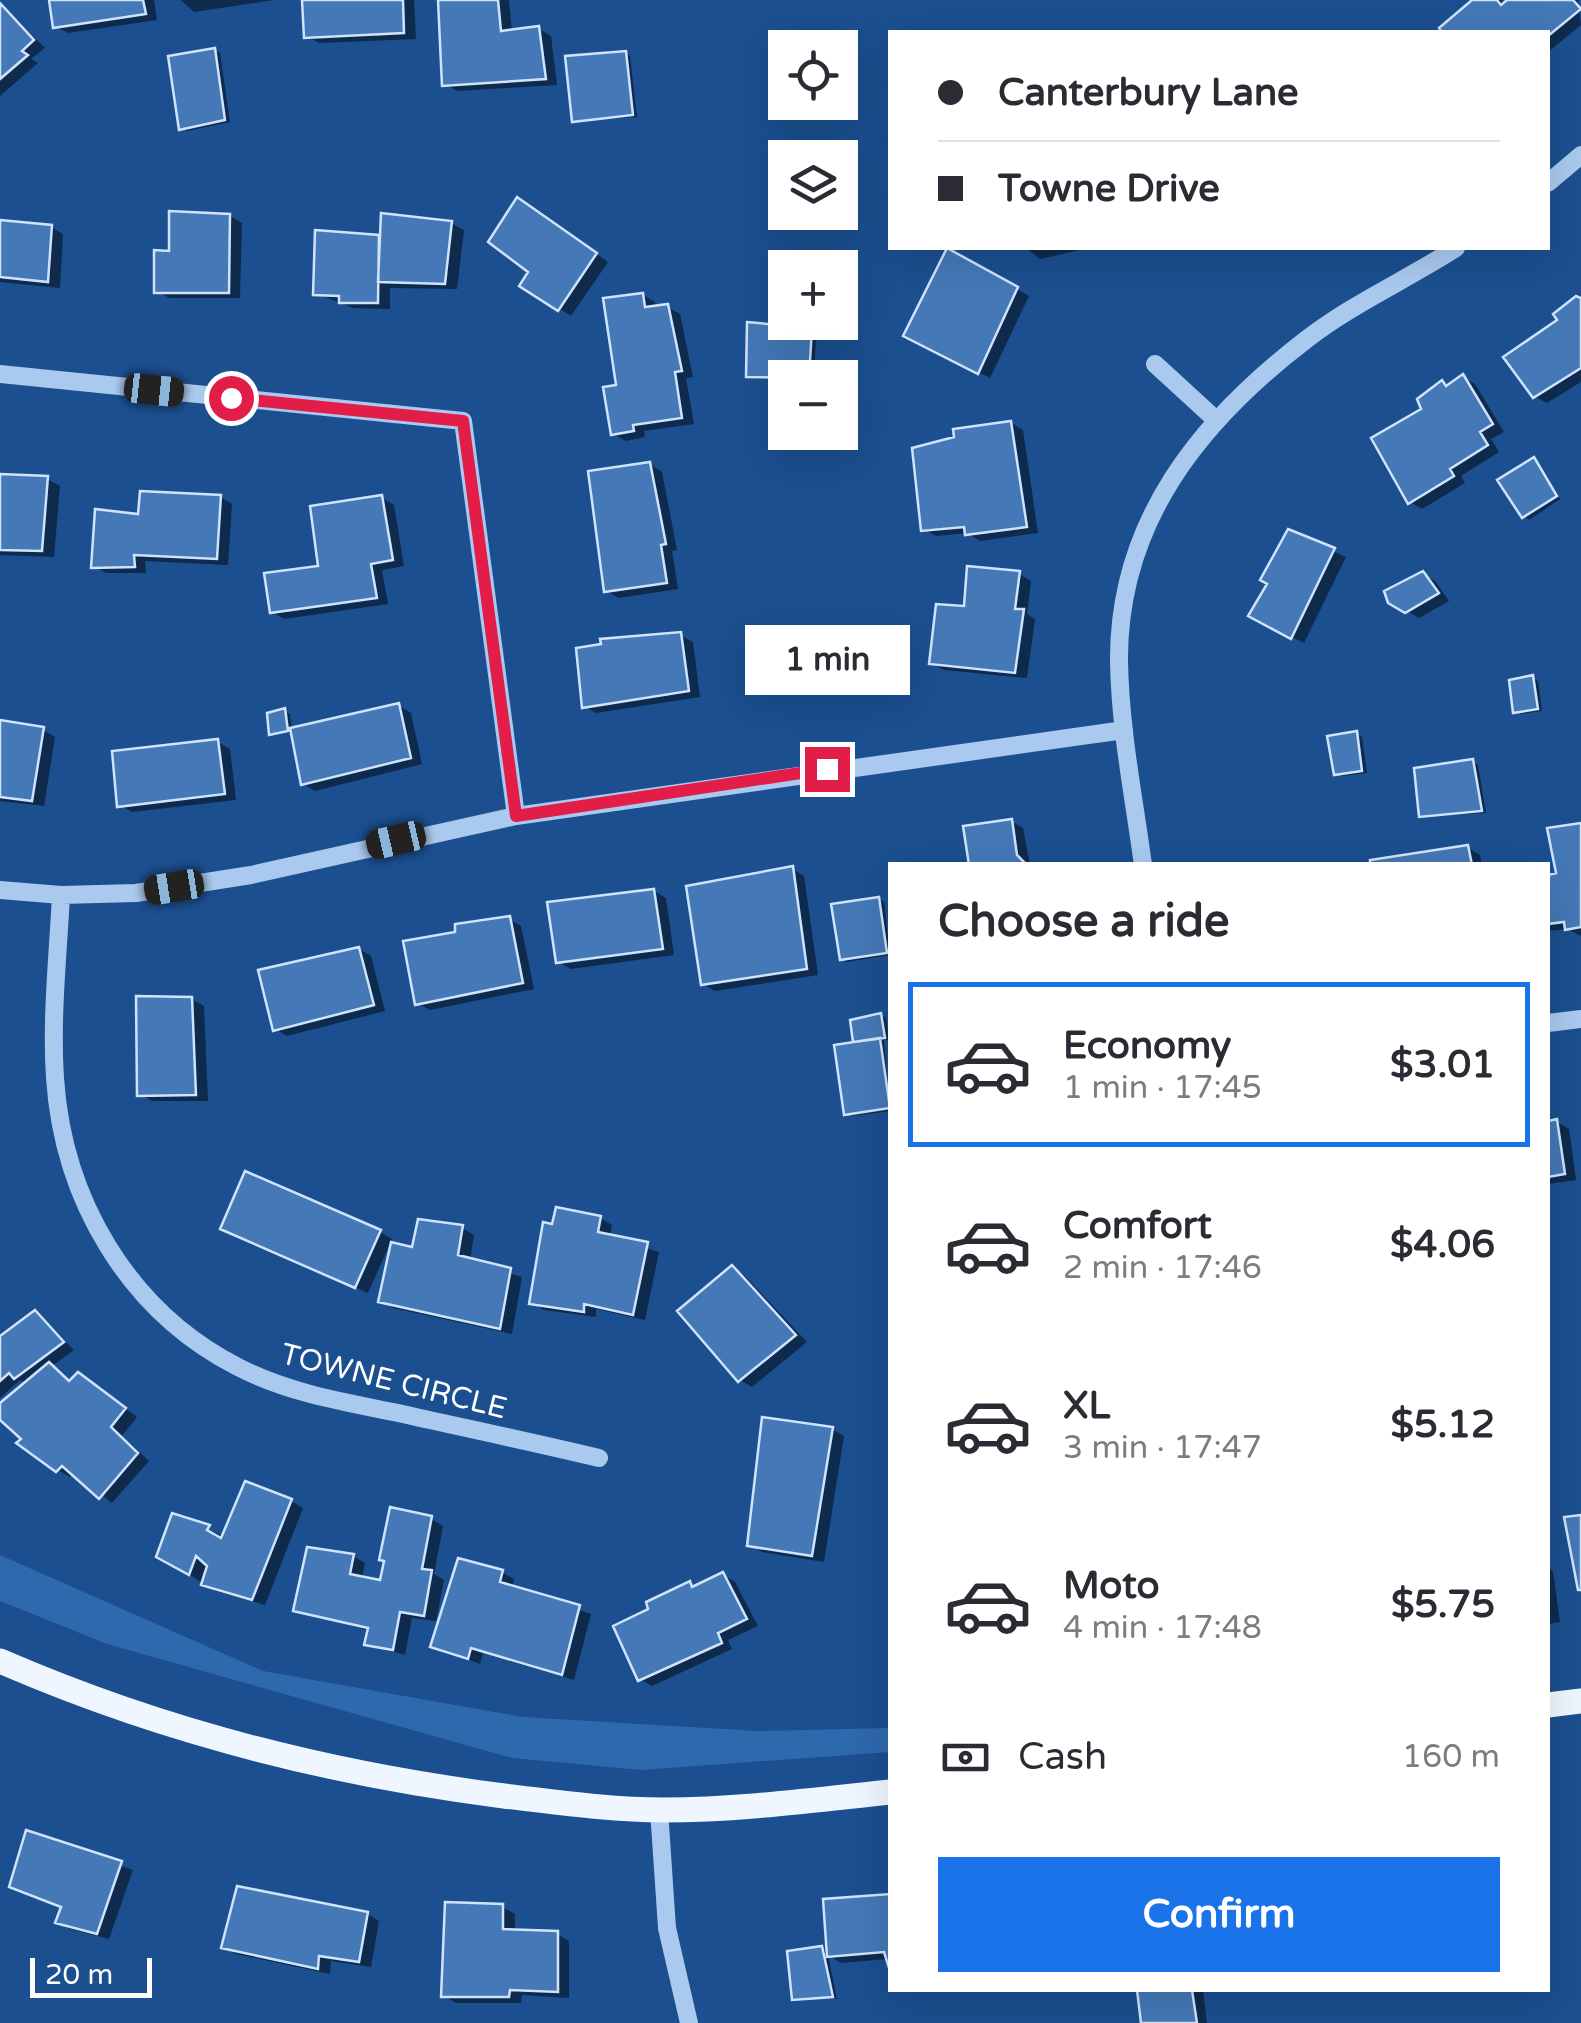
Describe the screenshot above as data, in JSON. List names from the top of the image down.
{
  "streets": {
    "street": ["TOWNE CIRCLE"]
  },
  "scale_bar": "20 m",
  "page": {
    "map_buttons": ["+", "−"],
    "banner": ["Canterbury Lane", "Towne Drive"],
    "bubble": "1 min",
    "heading": "Choose a ride",
    "list": [
      {
        "name": "Economy",
        "note": "1 min · 17:45",
        "value": "$3.01"
      },
      {
        "name": "Comfort",
        "note": "2 min · 17:46",
        "value": "$4.06"
      },
      {
        "name": "XL",
        "note": "3 min · 17:47",
        "value": "$5.12"
      },
      {
        "name": "Moto",
        "note": "4 min · 17:48",
        "value": "$5.75"
      }
    ],
    "pay": ["Cash", "160 m"],
    "buttons": "Confirm",
    "scale": "20 m"
  }
}
